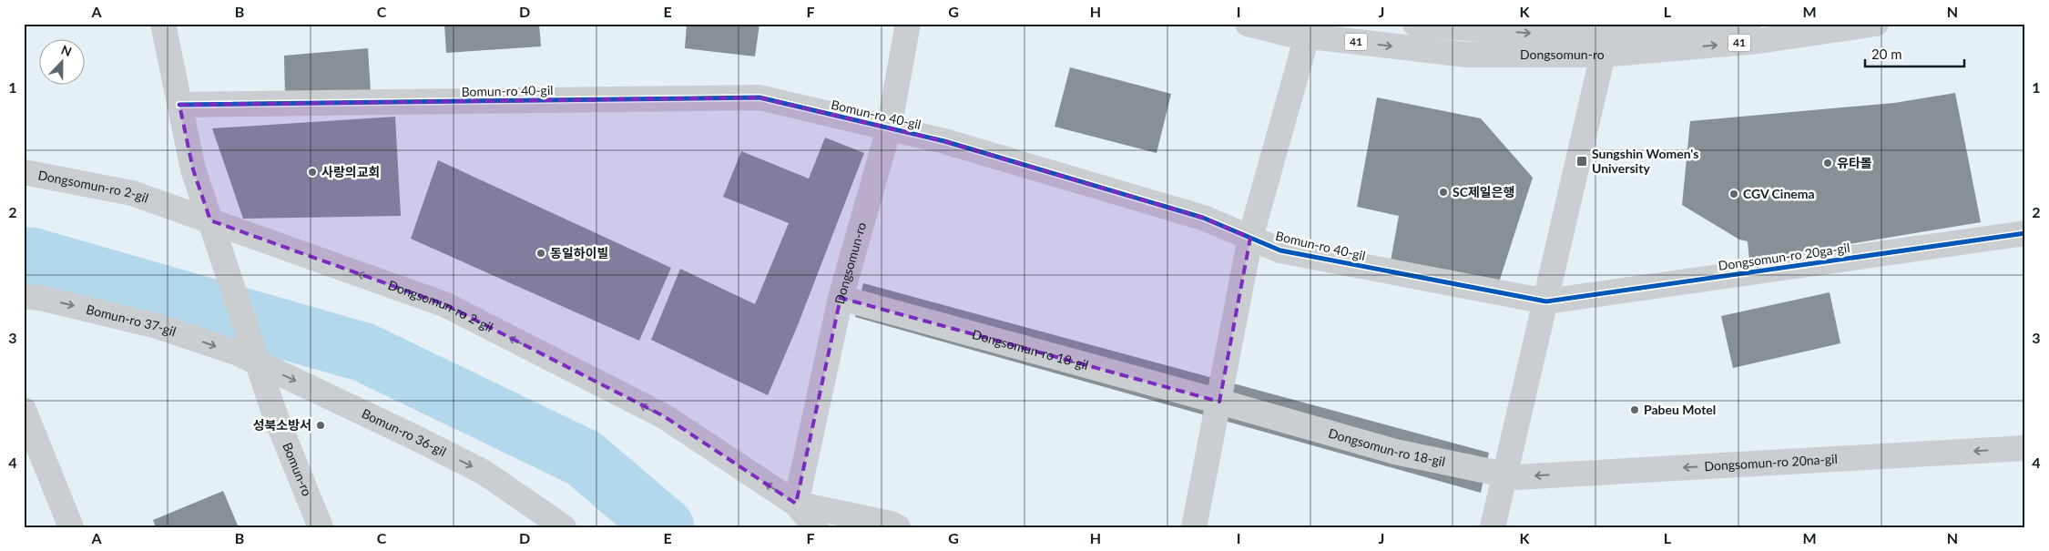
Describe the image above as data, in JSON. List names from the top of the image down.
{
  "streets": {
    "street": [
      "41",
      "Dongsomun-ro",
      "Bomun-ro 40-gil",
      "Dongsomun-ro 2-gil",
      "Dongsomun-ro 20ga-gil",
      "Bomun-ro 37-gil",
      "Dongsomun-ro 18-gil",
      "Bomun-ro 36-gil",
      "Dongsomun-ro 20na-gil",
      "Bomun-ro"
    ]
  },
  "crossings": [
    ["Dongsomun-ro", "Bomun-ro 40-gil"],
    ["Dongsomun-ro", "Dongsomun-ro 2-gil"],
    ["Dongsomun-ro", "Dongsomun-ro 18-gil"],
    ["Bomun-ro 40-gil", "Dongsomun-ro 20ga-gil"],
    ["Bomun-ro 40-gil", "Bomun-ro"],
    ["Bomun-ro 37-gil", "Bomun-ro 36-gil"],
    ["Dongsomun-ro 18-gil", "Dongsomun-ro 20na-gil"]
  ],
  "one_way": [
    "Dongsomun-ro 2-gil",
    "Bomun-ro 37-gil",
    "Bomun-ro 36-gil",
    "Dongsomun-ro 20na-gil"
  ],
  "places": {
    "transit": ["Sungshin Women's University"],
    "other": [
      "유타몰",
      "사랑의교회",
      "SC제일은행",
      "CGV Cinema",
      "동일하이빌",
      "Pabeu Motel",
      "성북소방서"
    ]
  },
  "scale_bar": "20 m",
  "north": "top",
  "grid": {
    "columns": [
      "A",
      "B",
      "C",
      "D",
      "E",
      "F",
      "G",
      "H",
      "I",
      "J",
      "K",
      "L",
      "M",
      "N"
    ],
    "rows": [
      "1",
      "2",
      "3",
      "4"
    ]
  }
}
